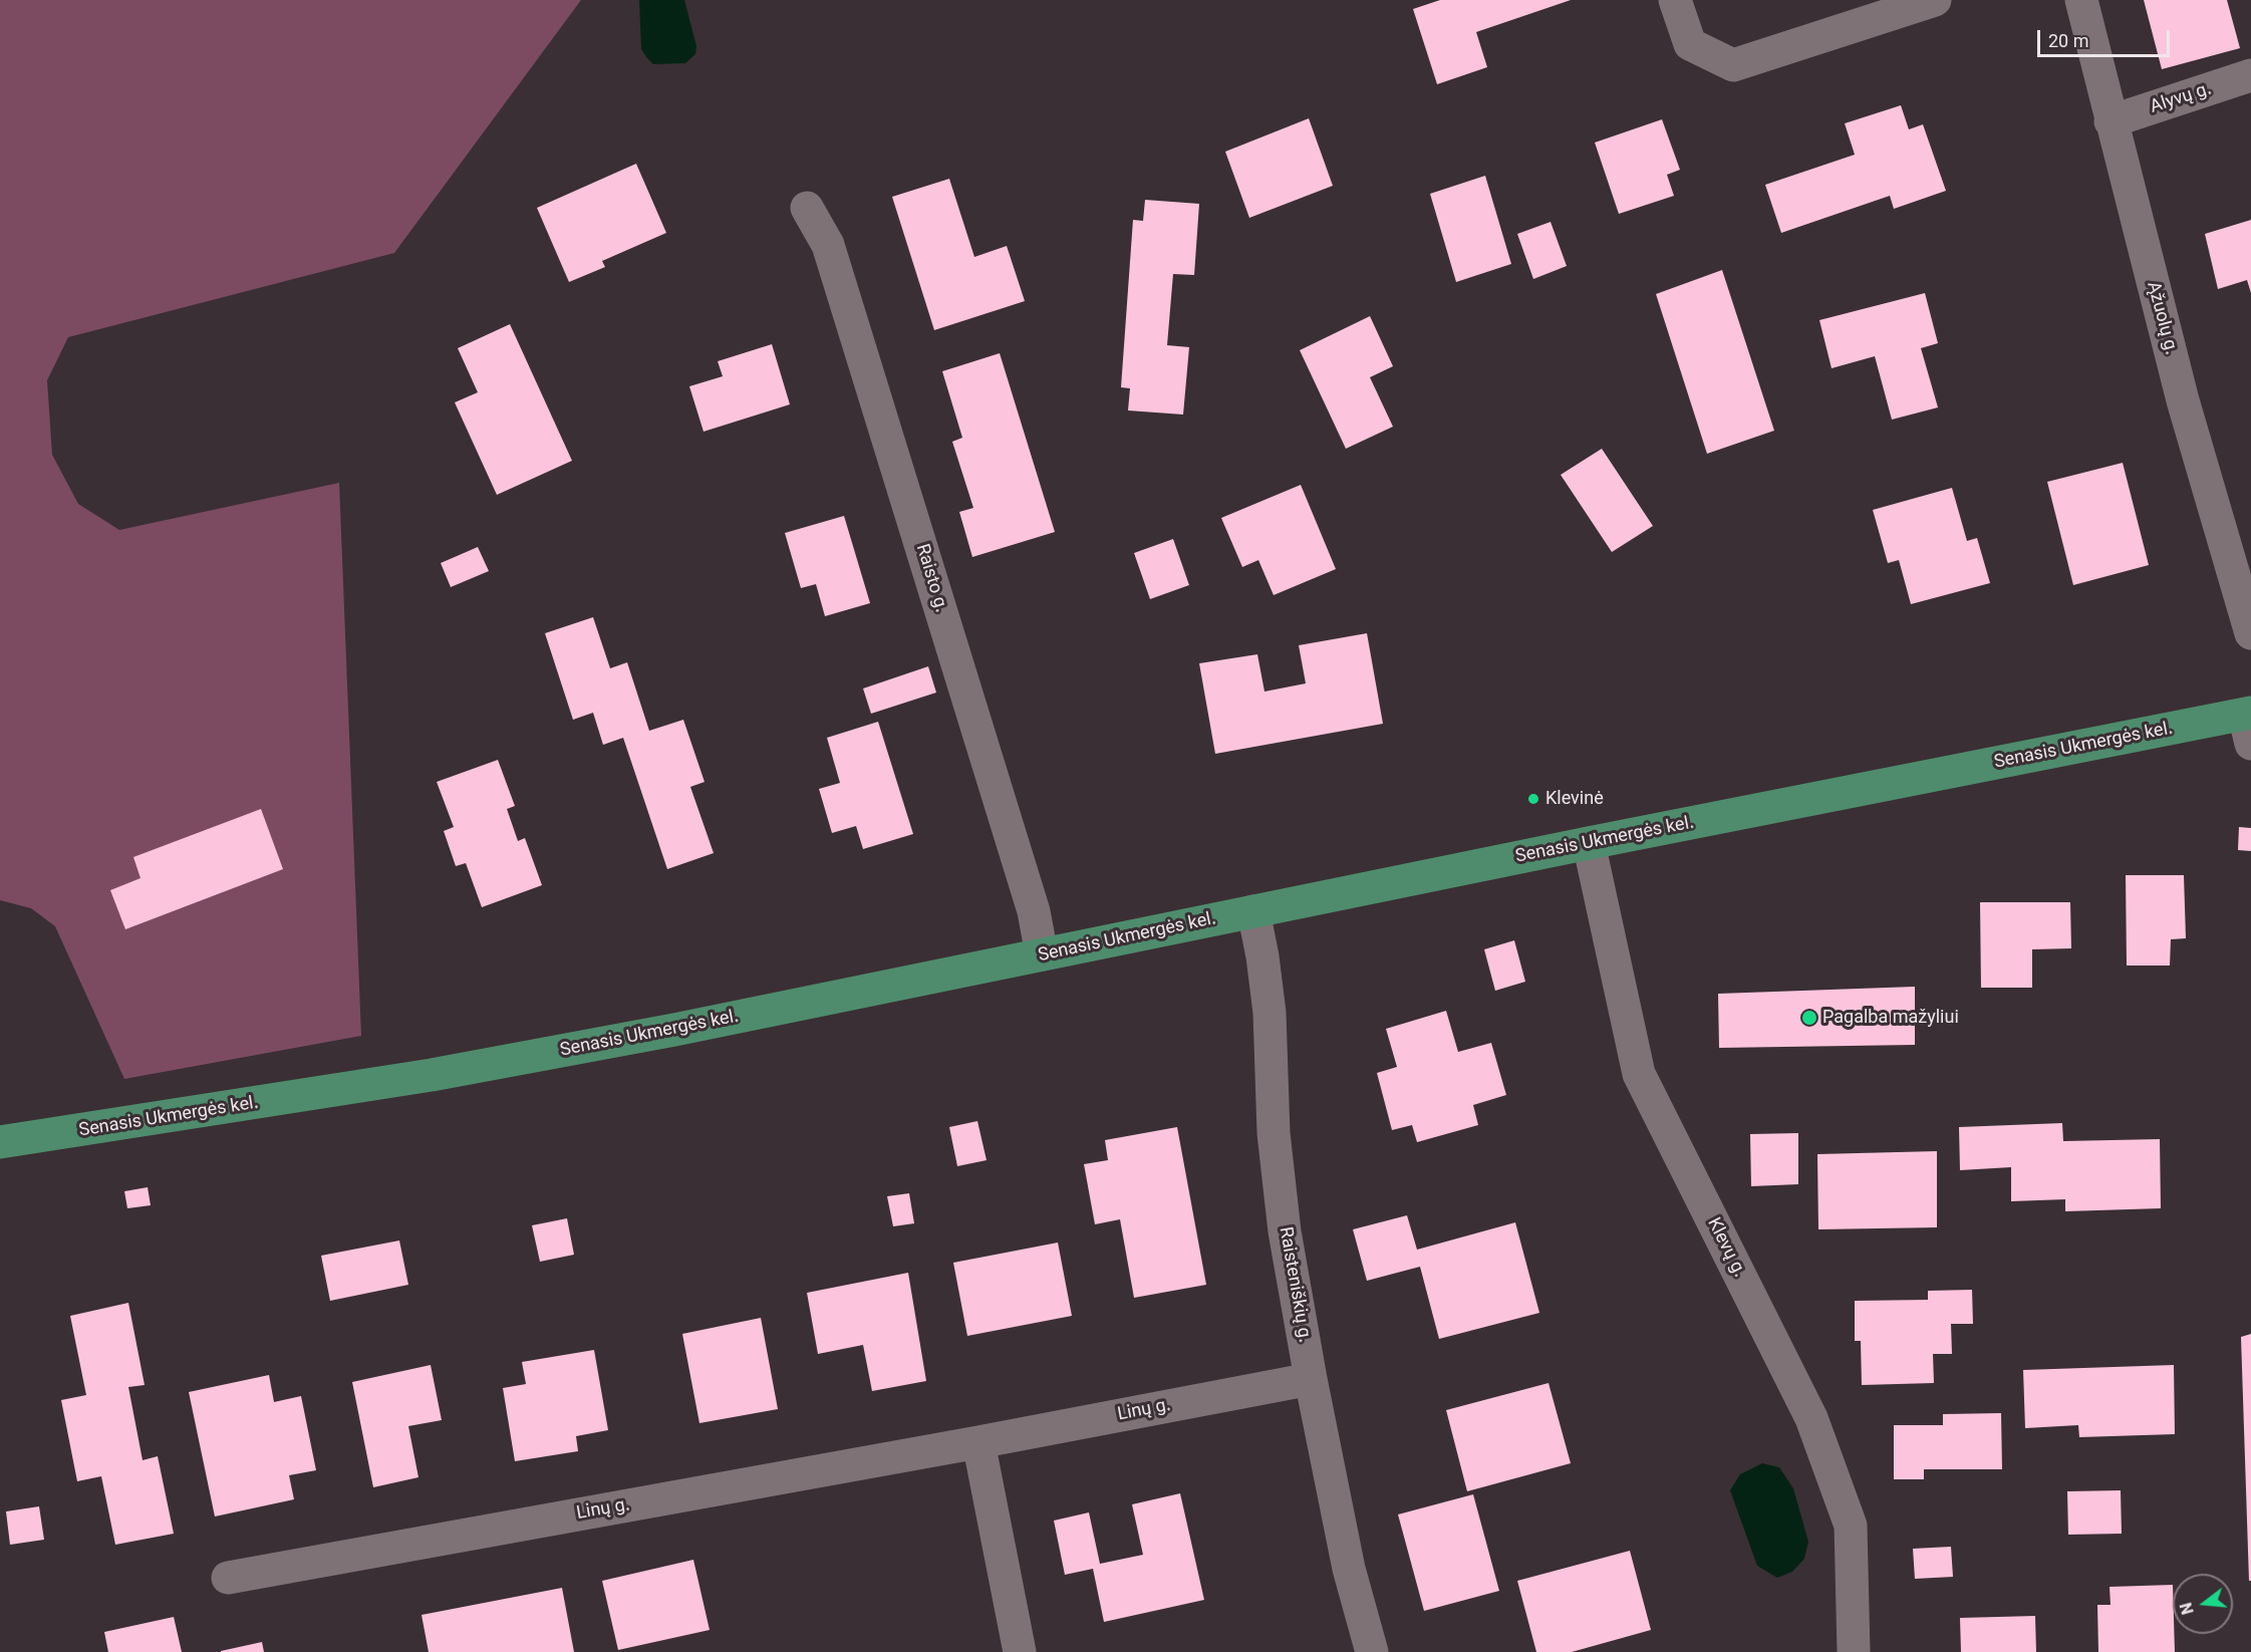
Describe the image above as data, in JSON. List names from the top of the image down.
{
  "streets": {
    "main road": ["Senasis Ukmergės kel."],
    "street": [
      "Alyvų g.",
      "Ąžuolų g.",
      "Raisto g.",
      "Klevų g.",
      "Raisteniškių g.",
      "Linų g."
    ]
  },
  "crossings": [
    ["Alyvų g.", "Ąžuolų g."],
    ["Raisto g.", "Senasis Ukmergės kel."],
    ["Senasis Ukmergės kel.", "Klevų g."],
    ["Senasis Ukmergės kel.", "Raisteniškių g."],
    ["Raisteniškių g.", "Linų g."]
  ],
  "places": ["Klevinė", "Pagalba mažyliui"],
  "scale_bar": "20 m",
  "north": "left"
}
